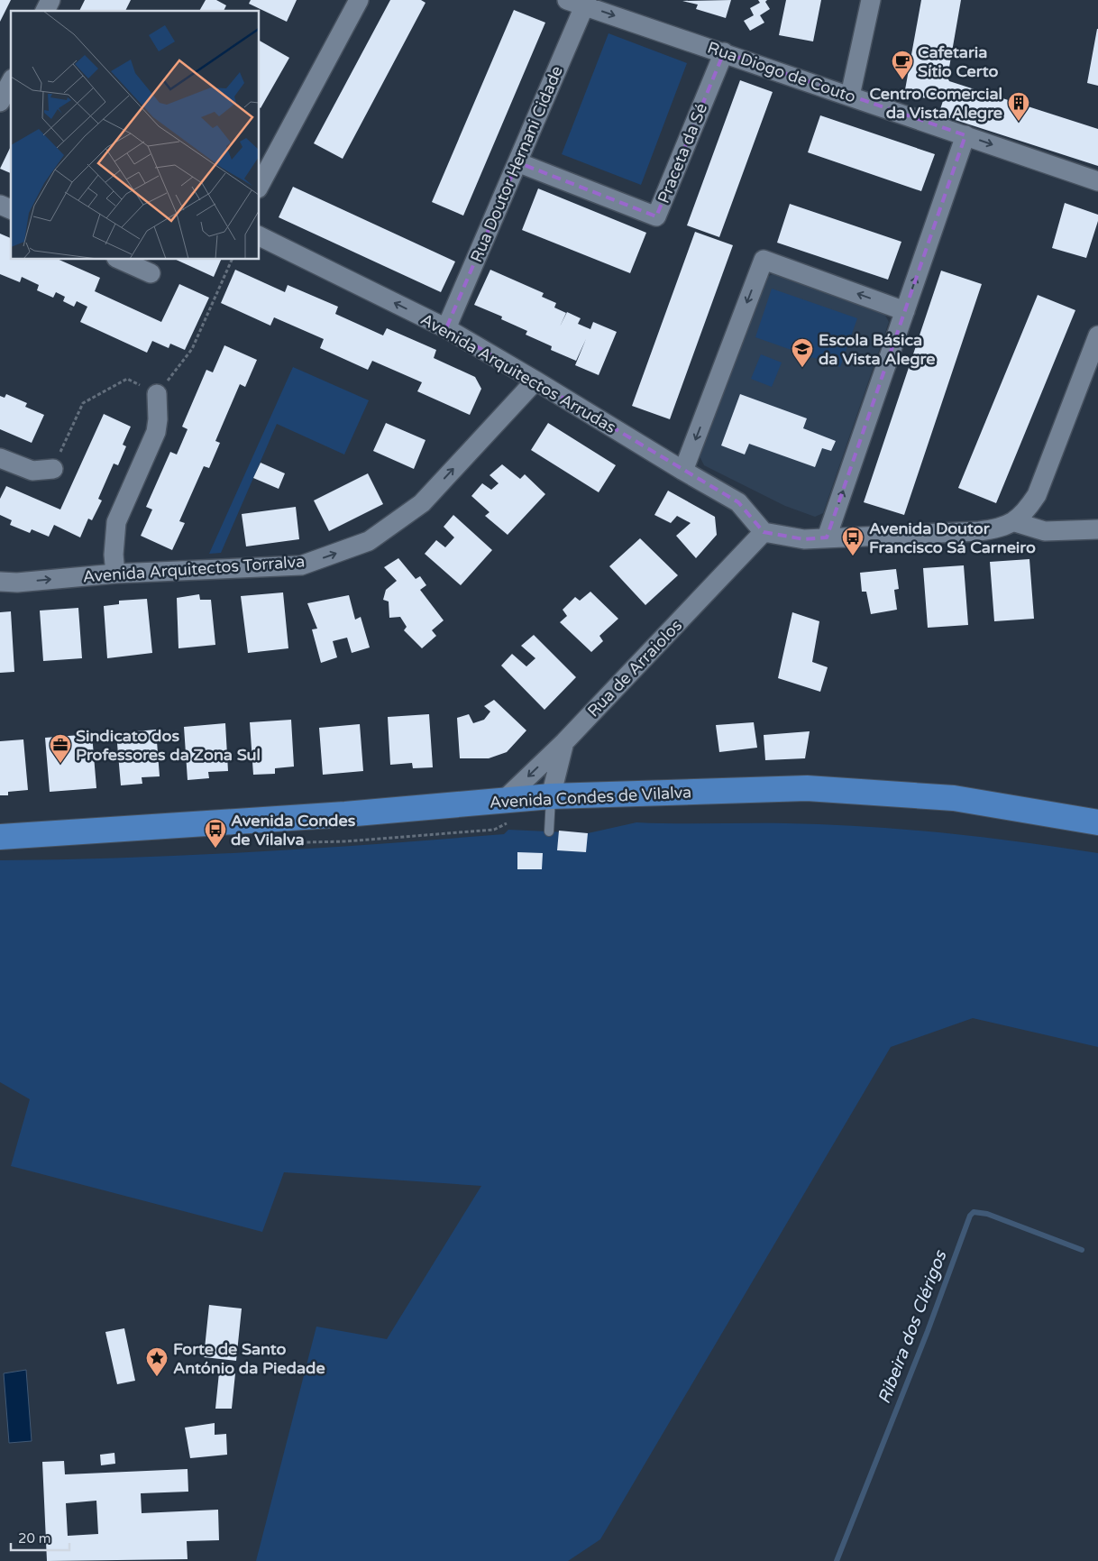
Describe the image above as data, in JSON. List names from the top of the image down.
{
  "streets": {
    "main road": ["Avenida Condes de Vilalva"],
    "street": [
      "Rua Diogo de Couto",
      "Praceta da Sé",
      "Rua Doutor Hernani Cidade",
      "Avenida Arquitectos Arrudas",
      "Avenida Arquitectos Torralva",
      "Rua de Arraiolos"
    ]
  },
  "crossings": [
    ["Rua Diogo de Couto", "Praceta da Sé"],
    ["Rua Diogo de Couto", "Rua Doutor Hernani Cidade"],
    ["Praceta da Sé", "Rua Doutor Hernani Cidade"],
    ["Rua Doutor Hernani Cidade", "Avenida Arquitectos Arrudas"],
    ["Avenida Arquitectos Arrudas", "Avenida Arquitectos Torralva"],
    ["Avenida Arquitectos Arrudas", "Rua de Arraiolos"],
    ["Rua de Arraiolos", "Avenida Condes de Vilalva"]
  ],
  "one_way": ["Rua Diogo de Couto", "Avenida Arquitectos Arrudas", "Avenida Arquitectos Torralva"],
  "water": ["Ribeira dos Clérigos"],
  "places": {
    "cafe": ["Cafetaria Sítio Certo"],
    "building": ["Centro Comercial da Vista Alegre"],
    "school or university": ["Escola Básica da Vista Alegre"],
    "bus stop": ["Avenida Doutor Francisco Sá Carneiro", "Avenida Condes de Vilalva"],
    "office": ["Sindicato dos Professores da Zona Sul"],
    "place": ["Forte de Santo António da Piedade"]
  },
  "scale_bar": "20 m"
}
